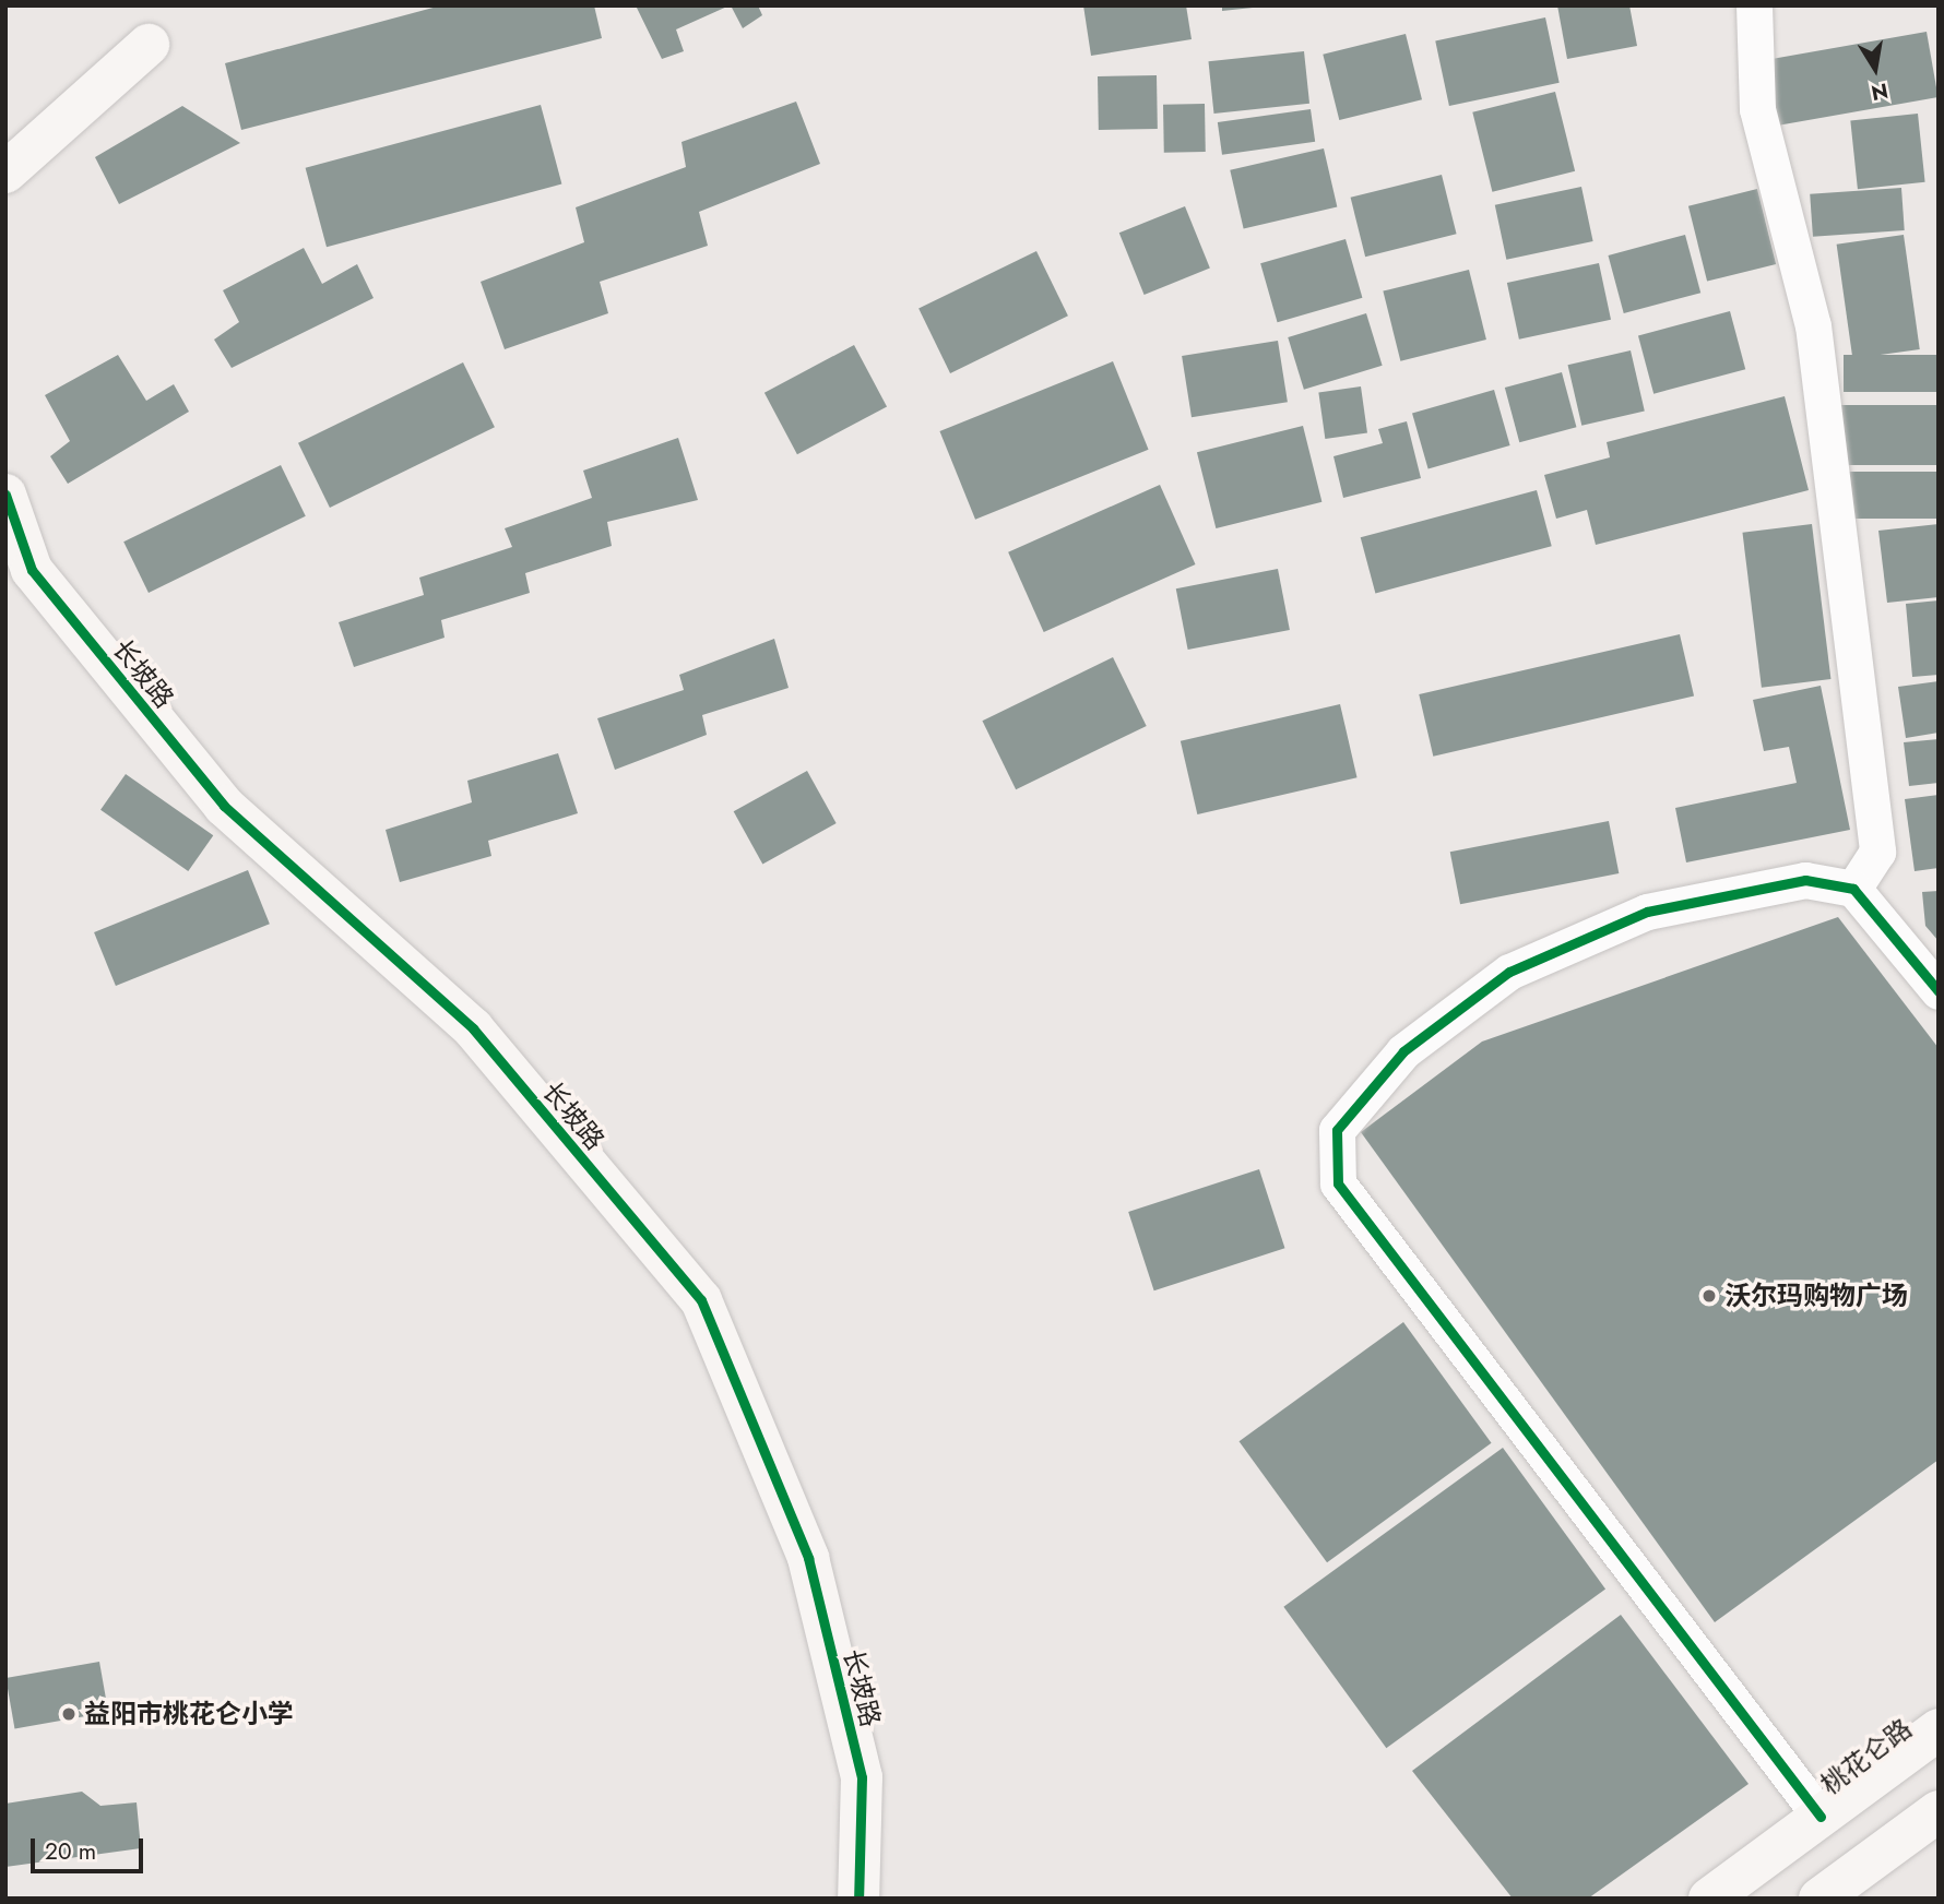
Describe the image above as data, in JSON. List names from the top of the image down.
{
  "streets": {
    "street": ["长坡路", "桃花仑路"]
  },
  "places": ["沃尔玛购物广场", "益阳市桃花仑小学"],
  "scale_bar": "20 m",
  "north": "bottom"
}
